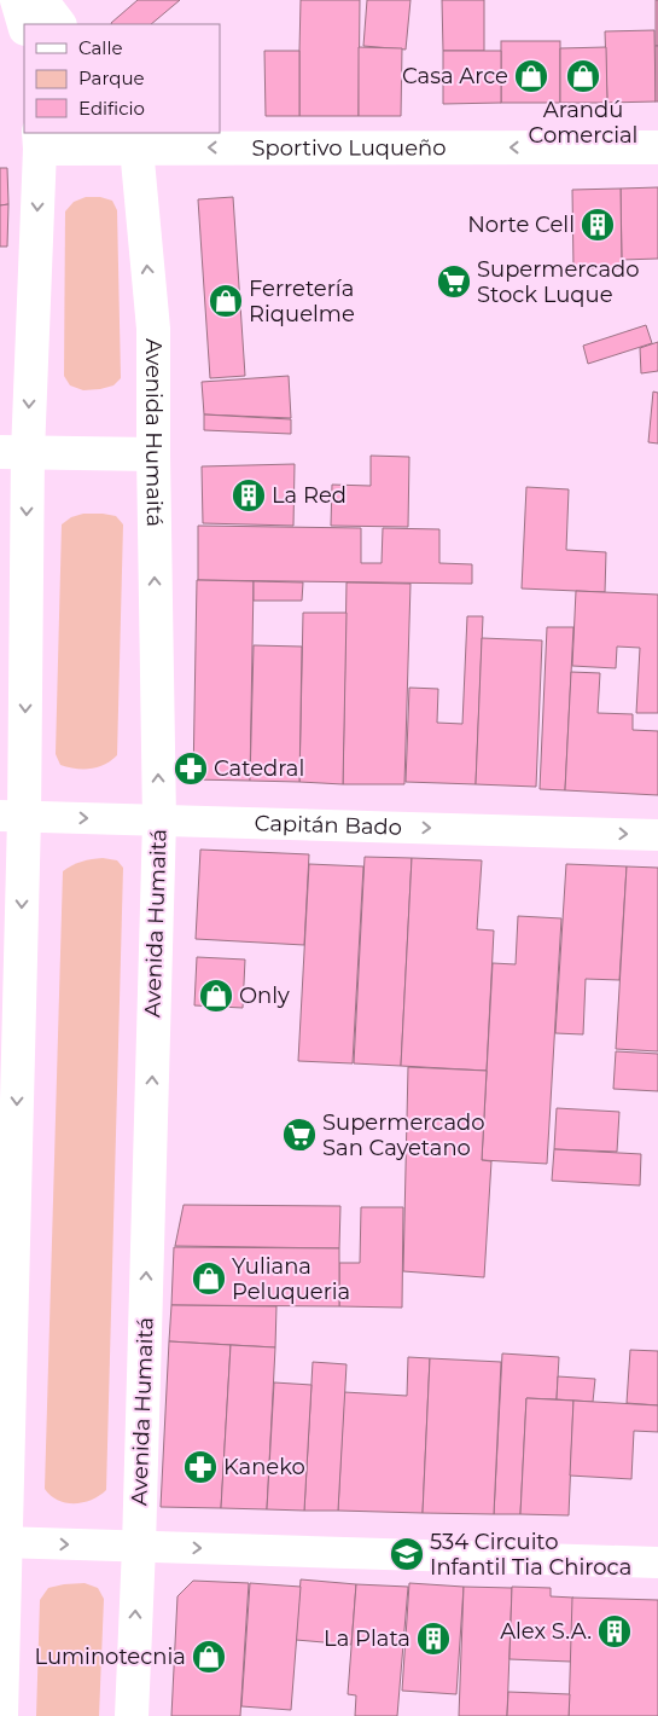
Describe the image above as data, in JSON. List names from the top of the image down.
{
  "streets": {
    "main road": ["Sportivo Luqueño", "Avenida Humaitá"],
    "street": ["Capitán Bado"]
  },
  "crossings": [
    ["Sportivo Luqueño", "Avenida Humaitá"],
    ["Avenida Humaitá", "Capitán Bado"]
  ],
  "one_way": ["Sportivo Luqueño", "Capitán Bado"],
  "places": {
    "shop": [
      "Casa Arce",
      "Arandú Comercial",
      "Ferretería Riquelme",
      "Only",
      "Yuliana Peluqueria",
      "Luminotecnia"
    ],
    "building": [
      "Norte Cell",
      "La Red",
      "Alex S.A.",
      "La Plata"
    ],
    "supermarket": ["Supermercado Stock Luque", "Supermercado San Cayetano"],
    "pharmacy": ["Catedral", "Kaneko"],
    "school or university": ["534 Circuito Infantil Tia Chiroca"]
  },
  "legend": ["Calle", "Parque", "Edificio"]
}
